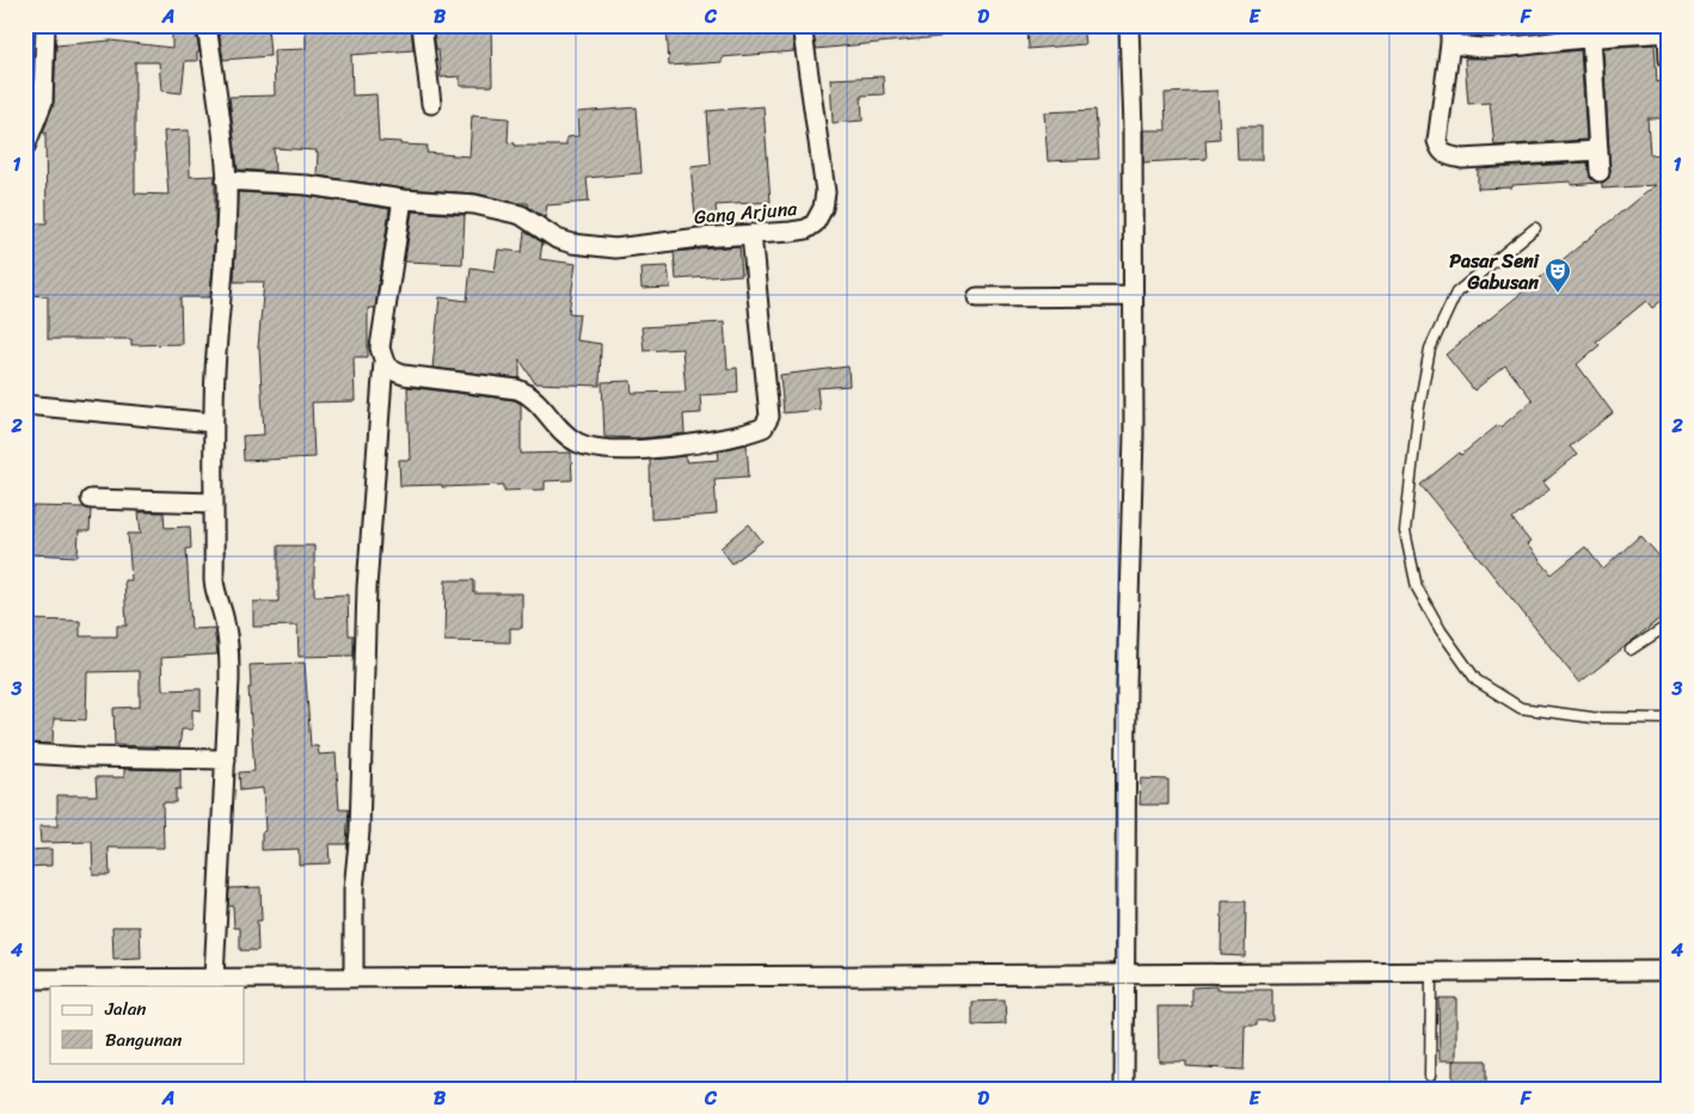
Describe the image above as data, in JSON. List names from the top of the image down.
{
  "streets": {
    "street": ["Gang Arjuna"]
  },
  "places": {
    "theatre": ["Pasar Seni Gabusan"]
  },
  "legend": ["Jalan", "Bangunan"],
  "grid": {
    "columns": [
      "A",
      "B",
      "C",
      "D",
      "E",
      "F"
    ],
    "rows": [
      "1",
      "2",
      "3",
      "4"
    ]
  }
}
